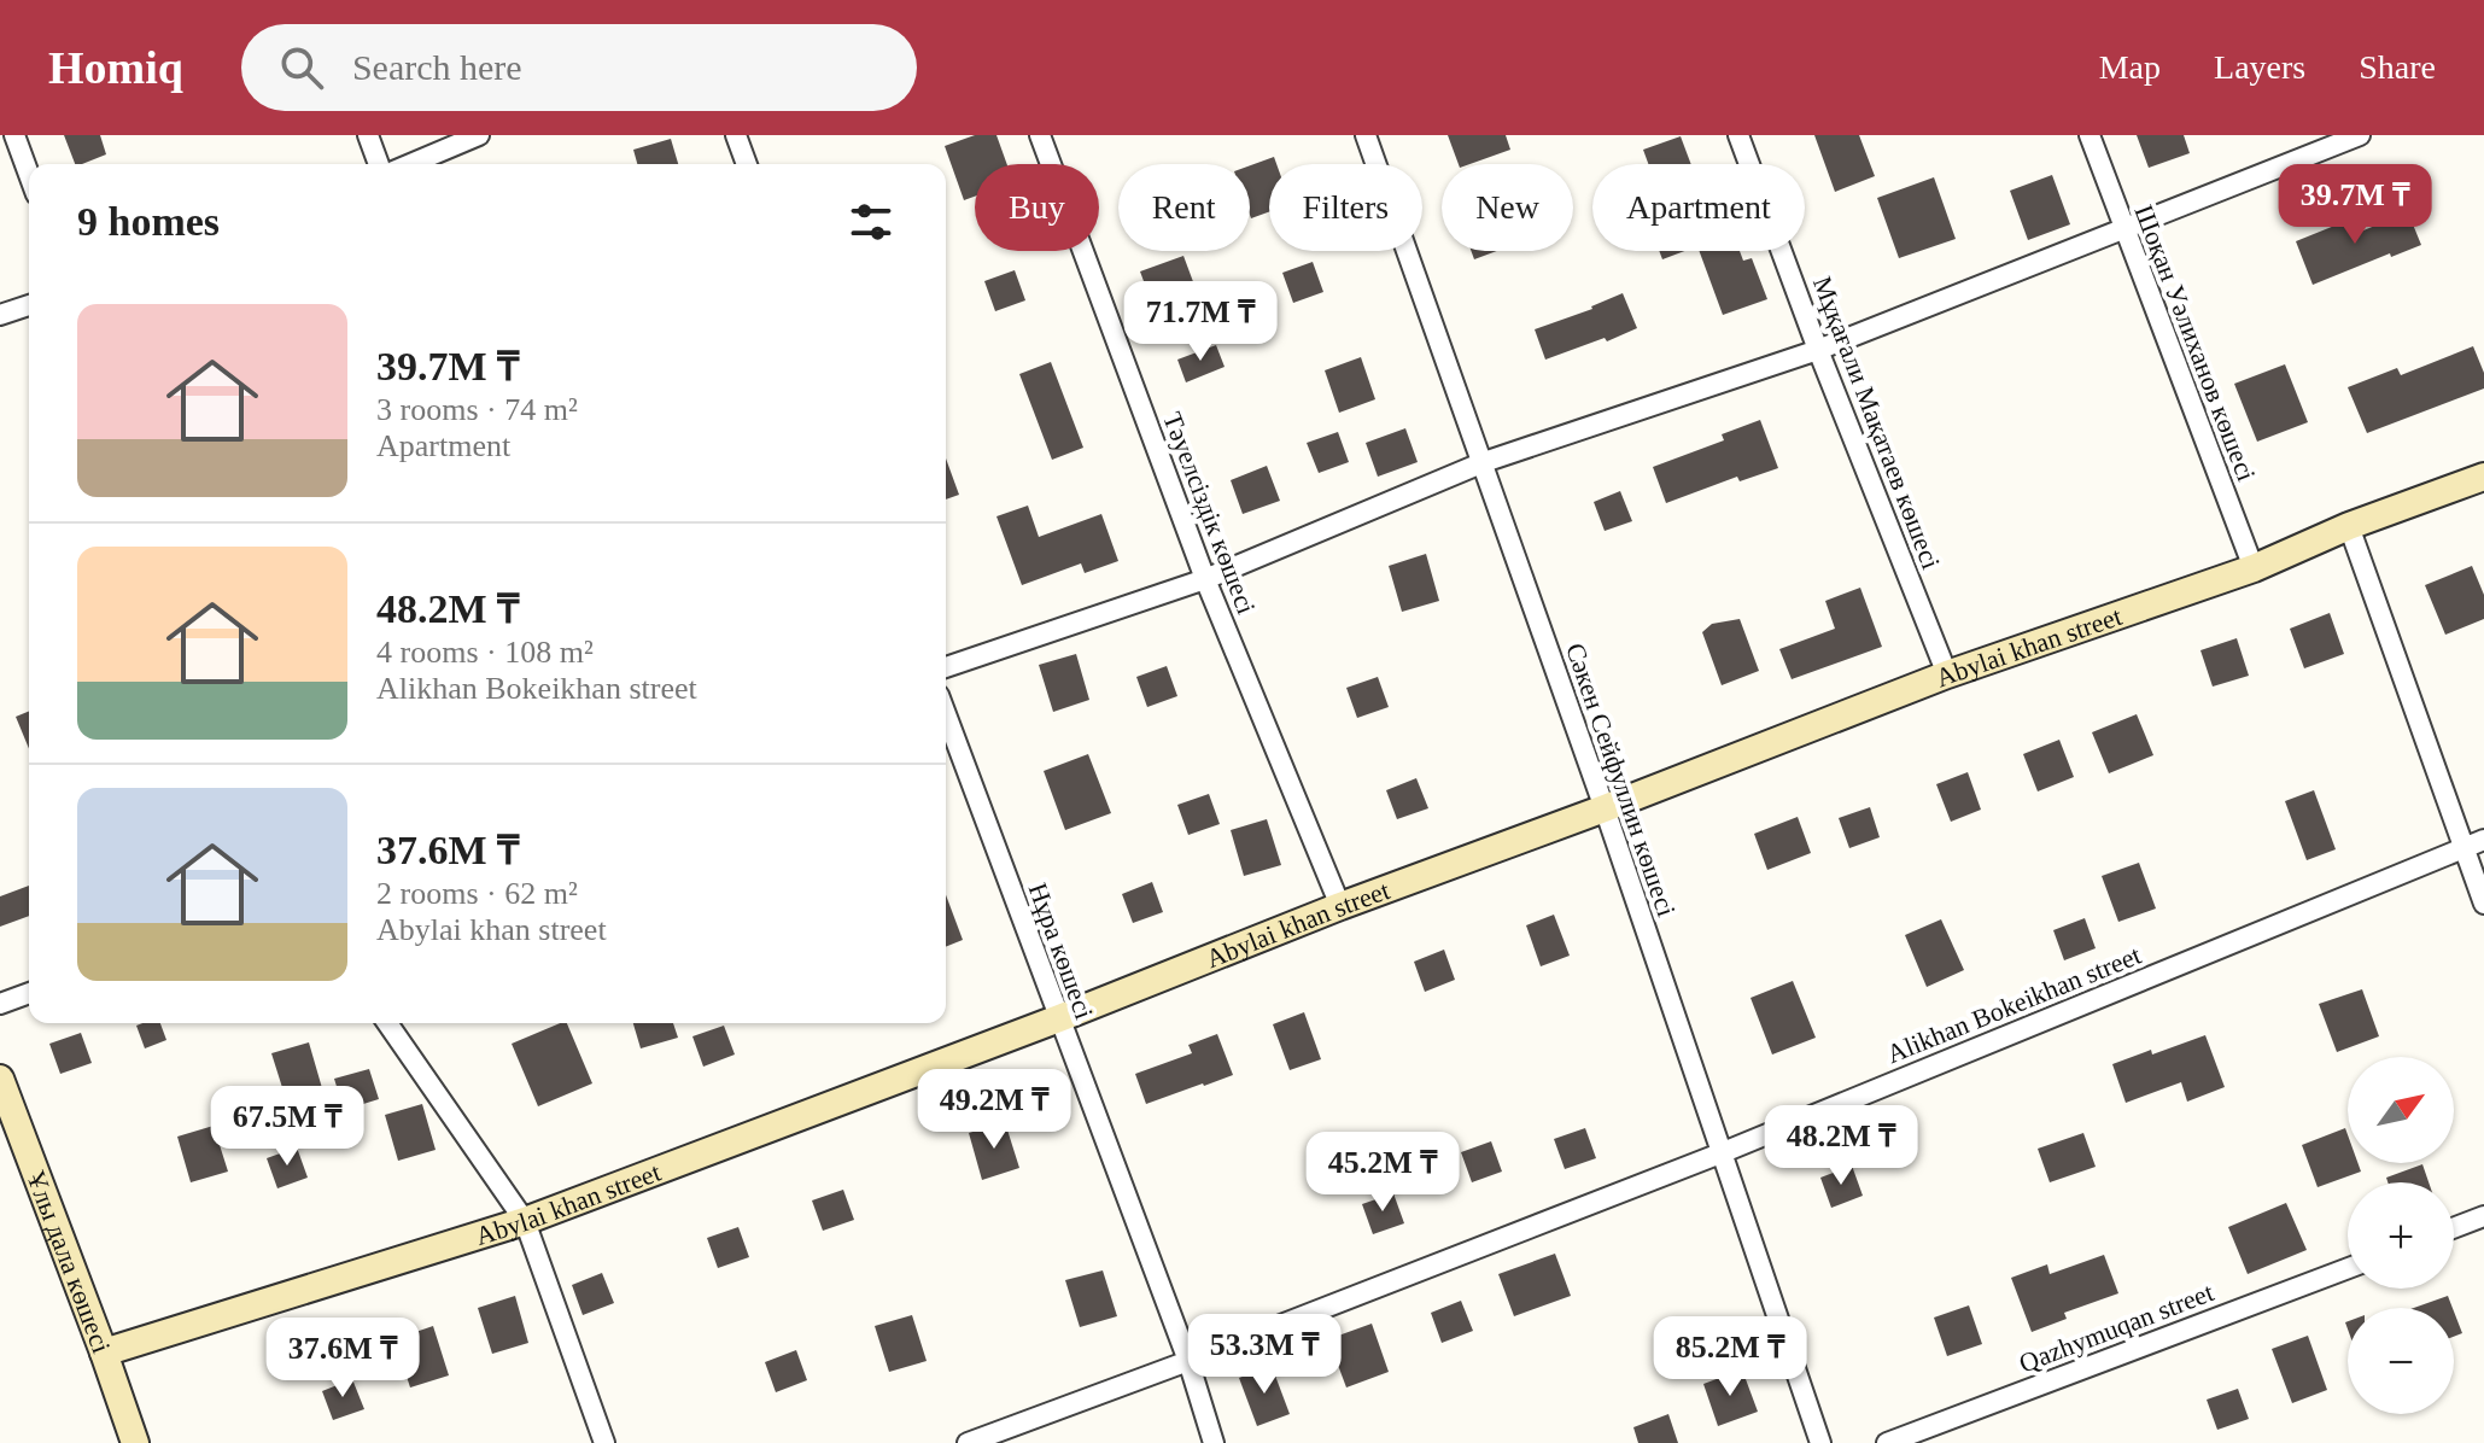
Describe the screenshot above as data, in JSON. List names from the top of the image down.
{
  "streets": {
    "street": [
      "Шоқан Уәлиханов көшесі",
      "Мұқағали Мақатаев көшесі",
      "Тәуелсіздік көшесі",
      "Abylai khan street",
      "Сәкен Сейфуллин көшесі",
      "Нұра көшесі",
      "Alikhan Bokeikhan street",
      "Ұлы дала көшесі",
      "Qazhymuqan street"
    ]
  },
  "crossings": [
    ["Шоқан Уәлиханов көшесі", "Abylai khan street"],
    ["Мұқағали Мақатаев көшесі", "Abylai khan street"],
    ["Тәуелсіздік көшесі", "Abylai khan street"],
    ["Abylai khan street", "Сәкен Сейфуллин көшесі"],
    ["Abylai khan street", "Нұра көшесі"],
    ["Abylai khan street", "Ұлы дала көшесі"],
    ["Сәкен Сейфуллин көшесі", "Alikhan Bokeikhan street"],
    ["Нұра көшесі", "Alikhan Bokeikhan street"]
  ],
  "north": "top right",
  "page": {
    "header": "Homiq",
    "search": "Search here",
    "nav": ["Map", "Layers", "Share"],
    "price": [
      "39.7M ₸",
      "71.7M ₸",
      "49.2M ₸",
      "67.5M ₸",
      "48.2M ₸",
      "45.2M ₸",
      "53.3M ₸",
      "85.2M ₸",
      "37.6M ₸"
    ],
    "chip": [
      "Buy",
      "Rent",
      "Filters",
      "New",
      "Apartment"
    ],
    "heading": "9 homes",
    "list": [
      {
        "name": "39.7M ₸",
        "note": "3 rooms · 74 m² · Apartment"
      },
      {
        "name": "48.2M ₸",
        "note": "4 rooms · 108 m² · Alikhan Bokeikhan street"
      },
      {
        "name": "37.6M ₸",
        "note": "2 rooms · 62 m² · Abylai khan street"
      }
    ],
    "map_buttons": ["+", "−"]
  }
}
